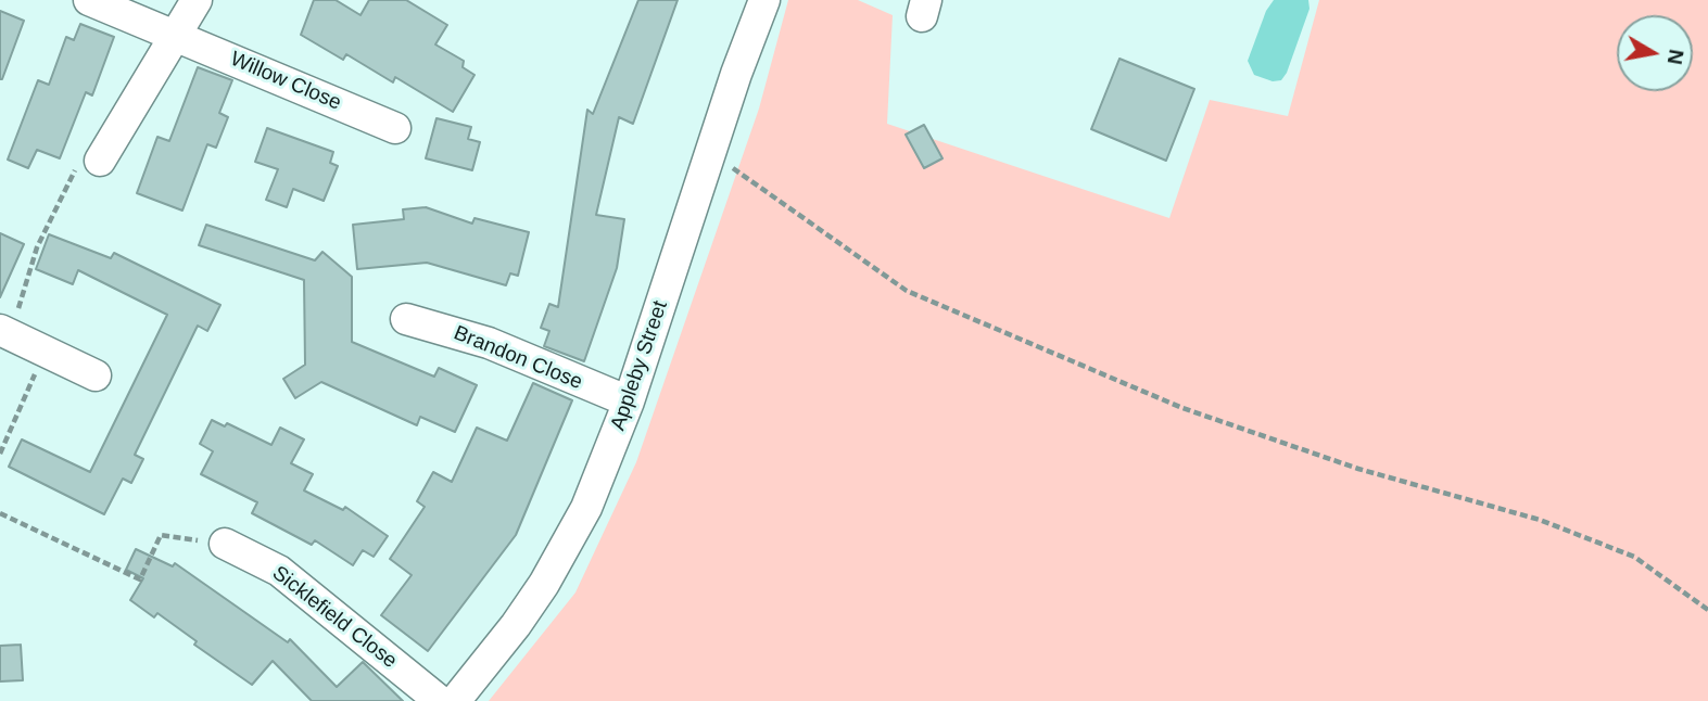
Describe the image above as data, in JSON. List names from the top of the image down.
{
  "streets": {
    "street": [
      "Willow Close",
      "Brandon Close",
      "Appleby Street",
      "Sicklefield Close"
    ]
  },
  "crossings": [
    ["Brandon Close", "Appleby Street"]
  ],
  "north": "right"
}
